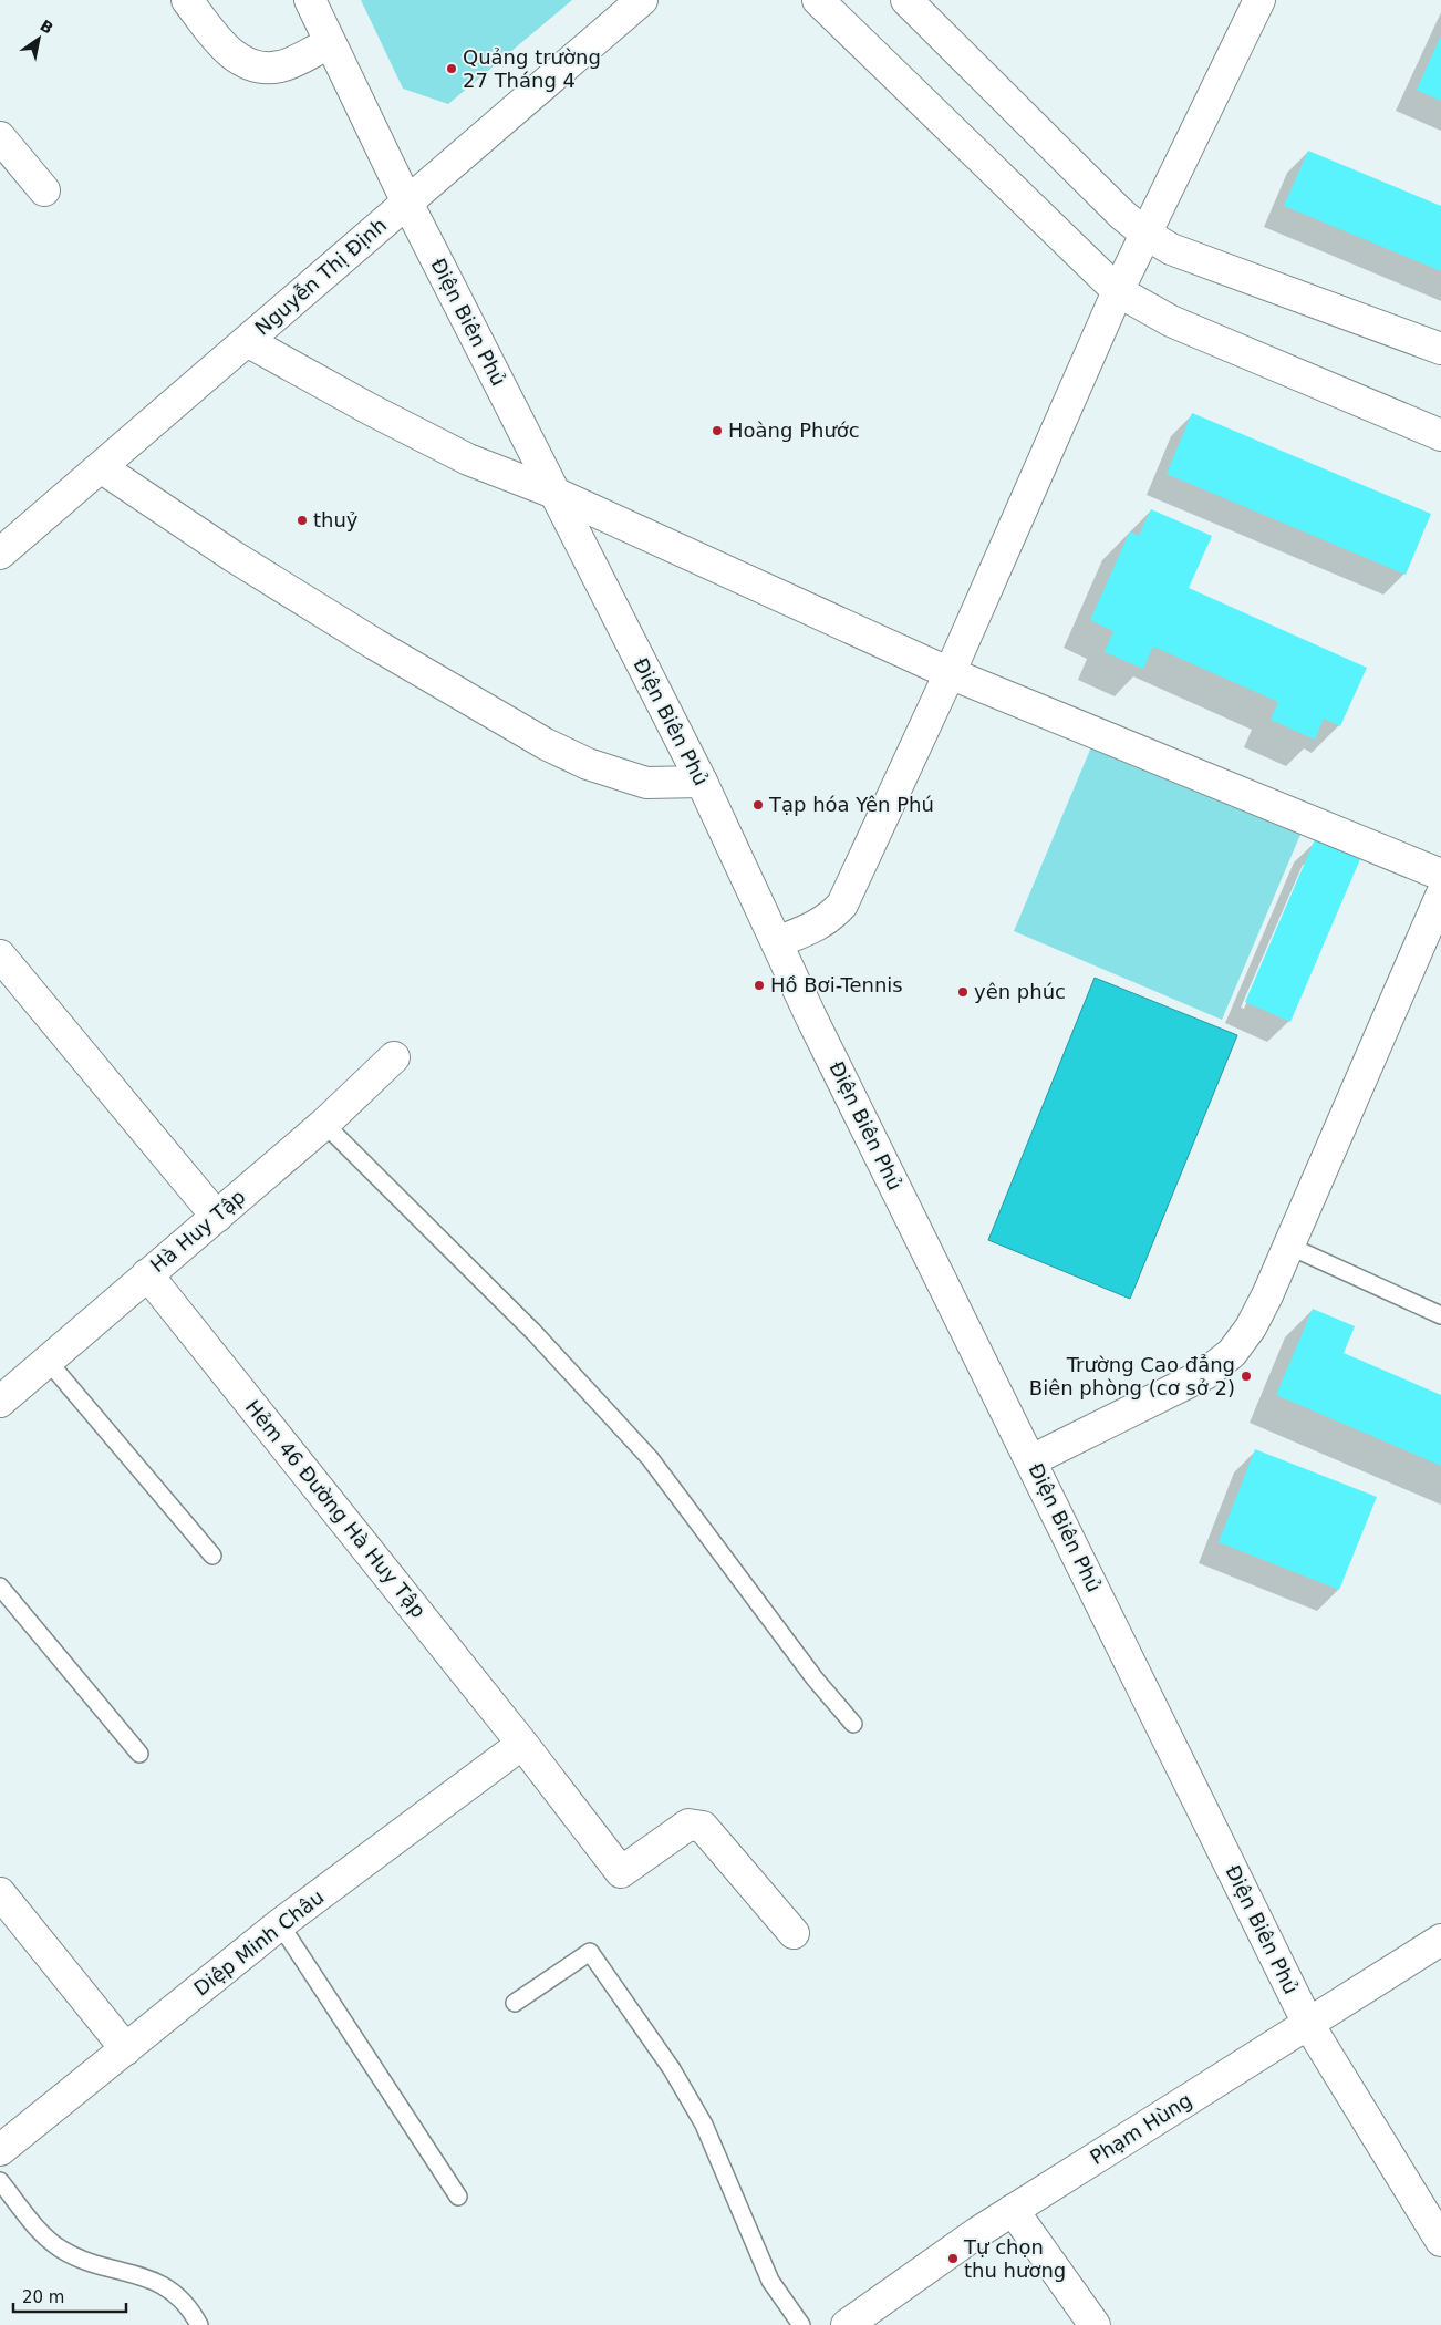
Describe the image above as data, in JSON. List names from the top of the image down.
{
  "streets": {
    "street": [
      "Nguyễn Thị Định",
      "Điện Biên Phủ",
      "Hà Huy Tập",
      "Hẻm 46 Đường Hà Huy Tập",
      "Diệp Minh Châu",
      "Phạm Hùng"
    ]
  },
  "crossings": [
    ["Nguyễn Thị Định", "Điện Biên Phủ"],
    ["Điện Biên Phủ", "Phạm Hùng"],
    ["Hà Huy Tập", "Hẻm 46 Đường Hà Huy Tập"],
    ["Hẻm 46 Đường Hà Huy Tập", "Diệp Minh Châu"]
  ],
  "places": [
    "Quảng trường 27 Tháng 4",
    "Hoàng Phước",
    "thuỷ",
    "Tạp hóa Yên Phú",
    "Hồ Bơi-Tennis",
    "yên phúc",
    "Trường Cao đẳng Biên phòng (cơ sở 2)",
    "Tự chọn thu hương"
  ],
  "scale_bar": "20 m",
  "north": "top right"
}
